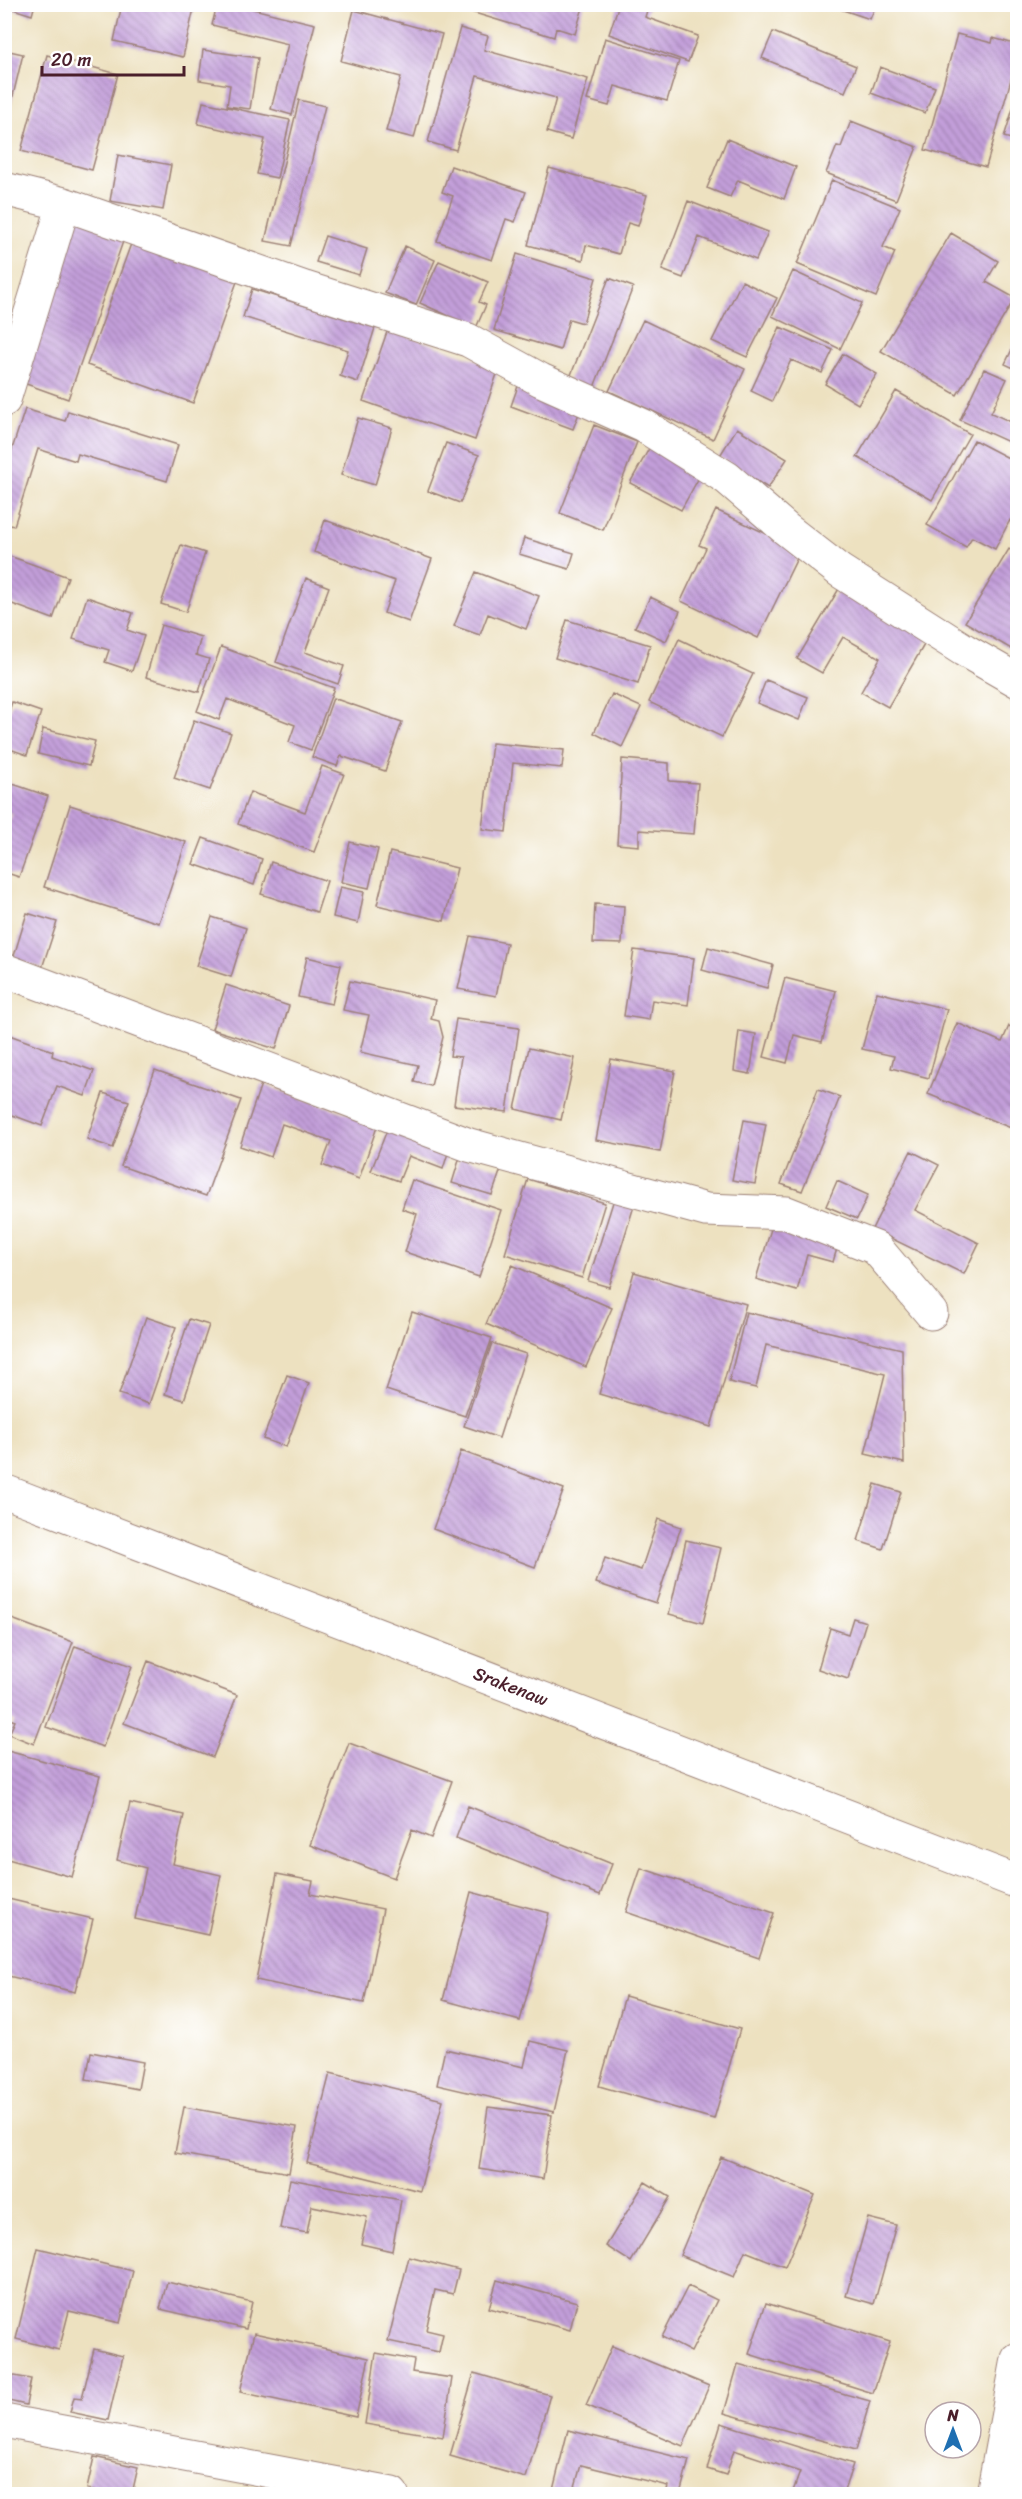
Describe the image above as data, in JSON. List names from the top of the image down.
{
  "streets": {
    "street": ["Srakenaw"]
  },
  "scale_bar": "20 m",
  "north": "top"
}
